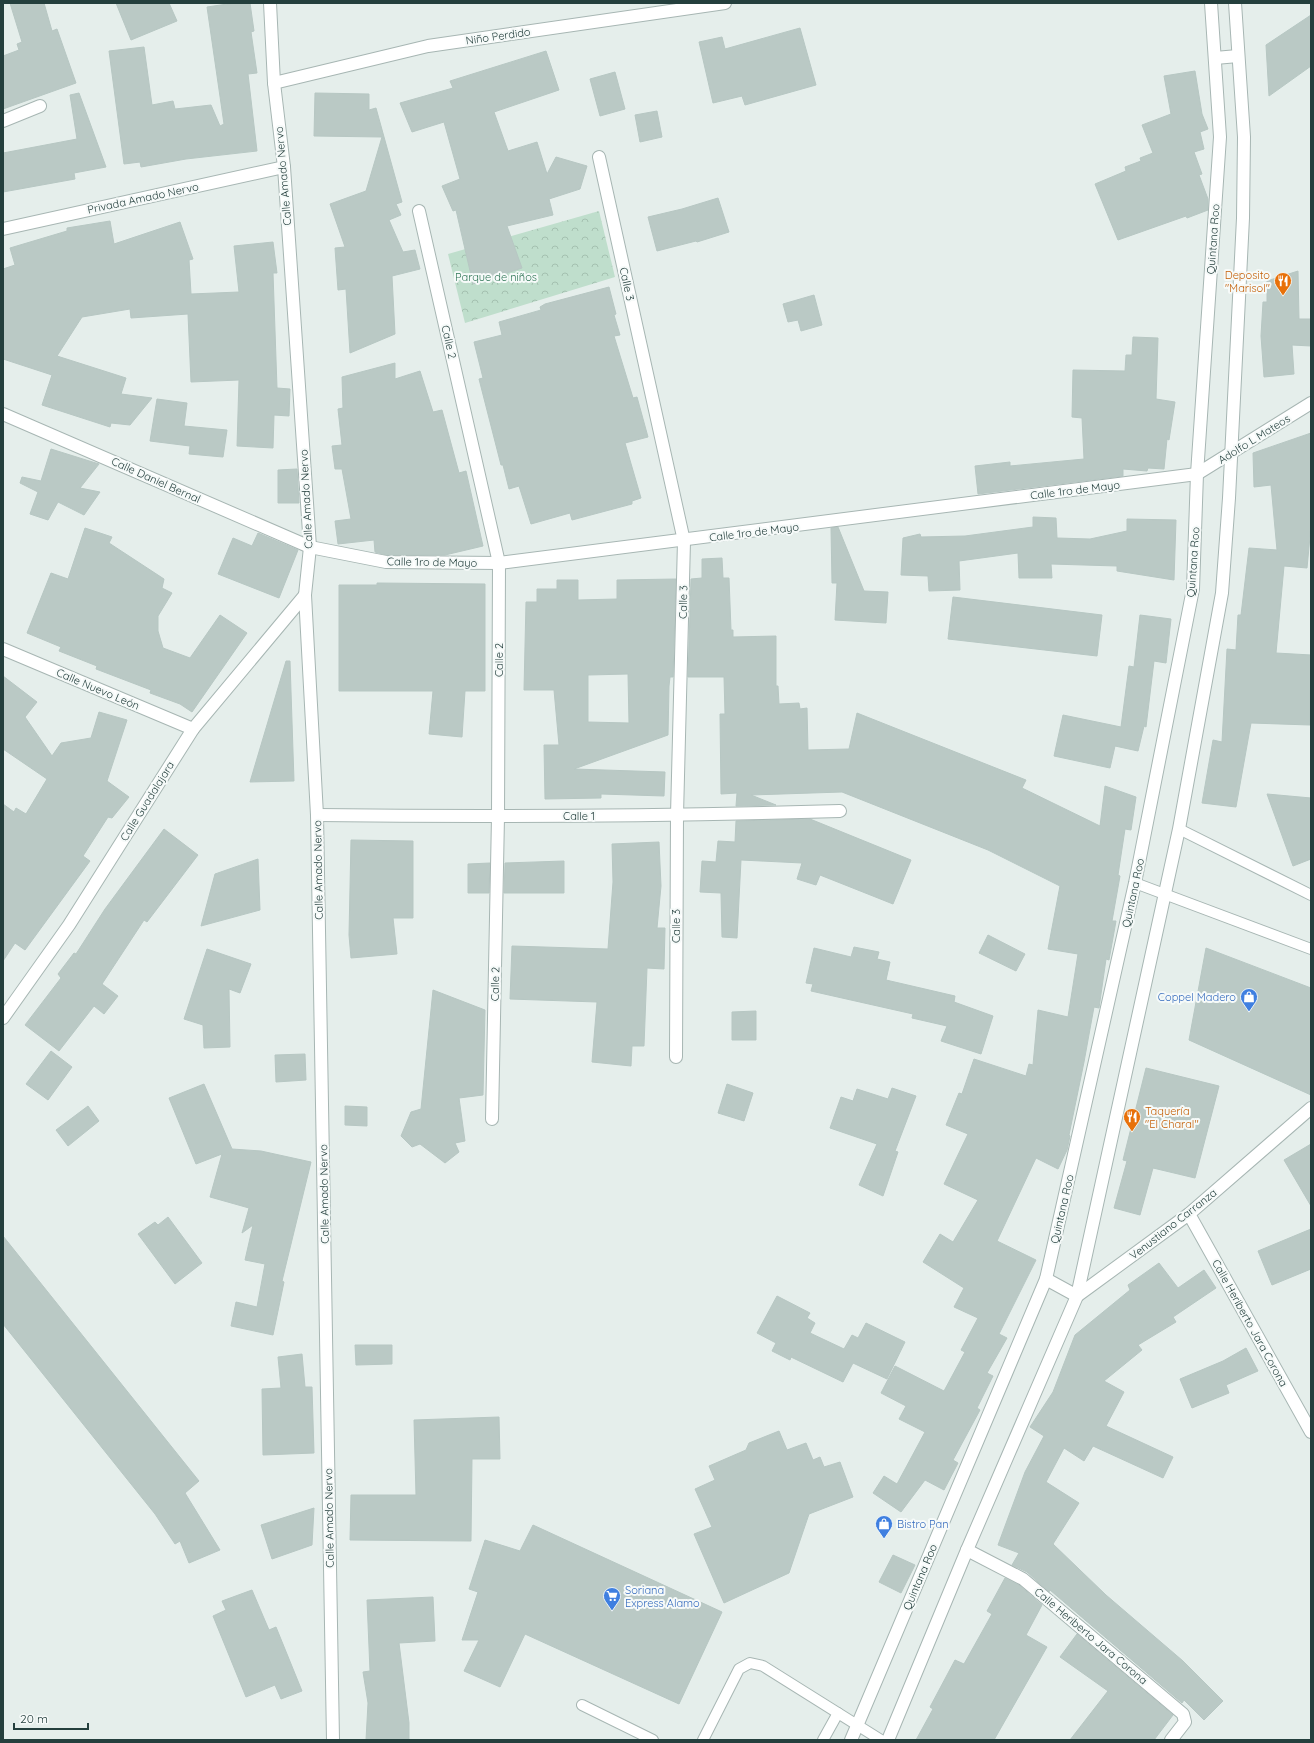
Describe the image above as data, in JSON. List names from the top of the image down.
{
  "streets": {
    "street": [
      "Niño Perdido",
      "Calle Amado Nervo",
      "Privada Amado Nervo",
      "Quintana Roo",
      "Calle 3",
      "Calle 2",
      "Adolfo L Mateos",
      "Calle Daniel Bernal",
      "Calle 1ro de Mayo",
      "Calle Nuevo León",
      "Calle Guadalajara",
      "Calle 1",
      "Venustiano Carranza",
      "Calle Heriberto Jara Corona"
    ]
  },
  "crossings": [
    ["Niño Perdido", "Calle Amado Nervo"],
    ["Calle Amado Nervo", "Privada Amado Nervo"],
    ["Calle Amado Nervo", "Calle Daniel Bernal"],
    ["Calle Amado Nervo", "Calle 1ro de Mayo"],
    ["Calle Amado Nervo", "Calle Guadalajara"],
    ["Calle Amado Nervo", "Calle 1"],
    ["Quintana Roo", "Adolfo L Mateos"],
    ["Quintana Roo", "Calle 1ro de Mayo"],
    ["Calle 3", "Calle 1ro de Mayo"],
    ["Calle 3", "Calle 1"],
    ["Calle 2", "Calle 1ro de Mayo"],
    ["Calle 2", "Calle 1"],
    ["Adolfo L Mateos", "Calle 1ro de Mayo"],
    ["Calle Daniel Bernal", "Calle 1ro de Mayo"],
    ["Calle Nuevo León", "Calle Guadalajara"],
    ["Venustiano Carranza", "Calle Heriberto Jara Corona"]
  ],
  "parks": ["Parque de niños"],
  "places": {
    "restaurant": ["Deposito \"Marisol\"", "Taquería \"El Charal\""],
    "shop": ["Coppel Madero", "Bistro Pan"],
    "supermarket": ["Soriana Express Alamo"]
  },
  "scale_bar": "20 m"
}
